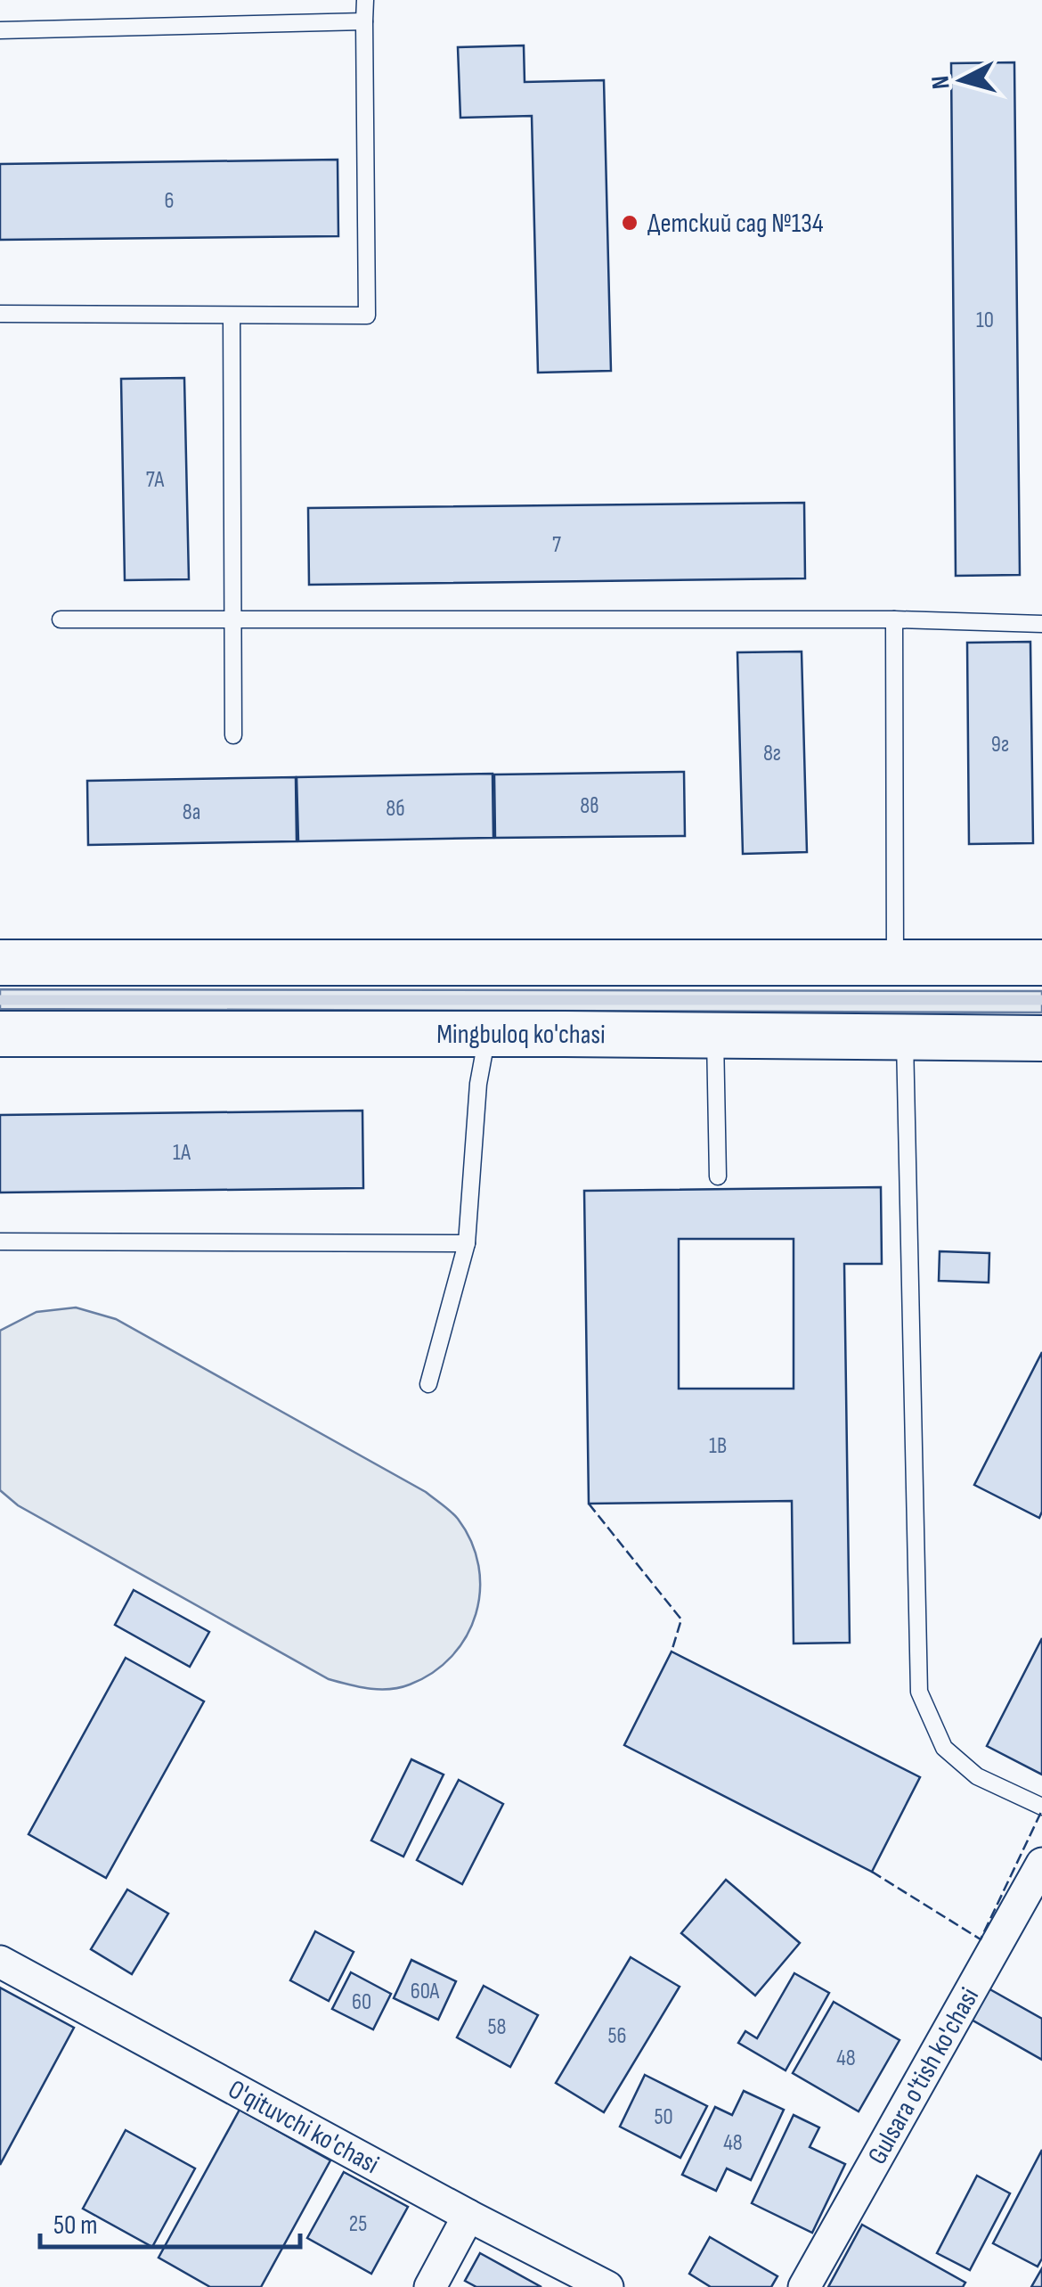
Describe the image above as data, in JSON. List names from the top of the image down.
{
  "streets": {
    "main road": ["Mingbuloq ko'chasi"],
    "street": ["Gulsara o'tish ko'chasi", "O'qituvchi ko'chasi"]
  },
  "places": ["Детский сад №134"],
  "house_numbers": [
    "6",
    "10",
    "7A",
    "7",
    "9г",
    "8г",
    "8в",
    "8б",
    "8а",
    "1A",
    "1B",
    "60A",
    "60",
    "58",
    "56",
    "48",
    "50",
    "48",
    "25"
  ],
  "scale_bar": "50 m",
  "north": "left"
}
